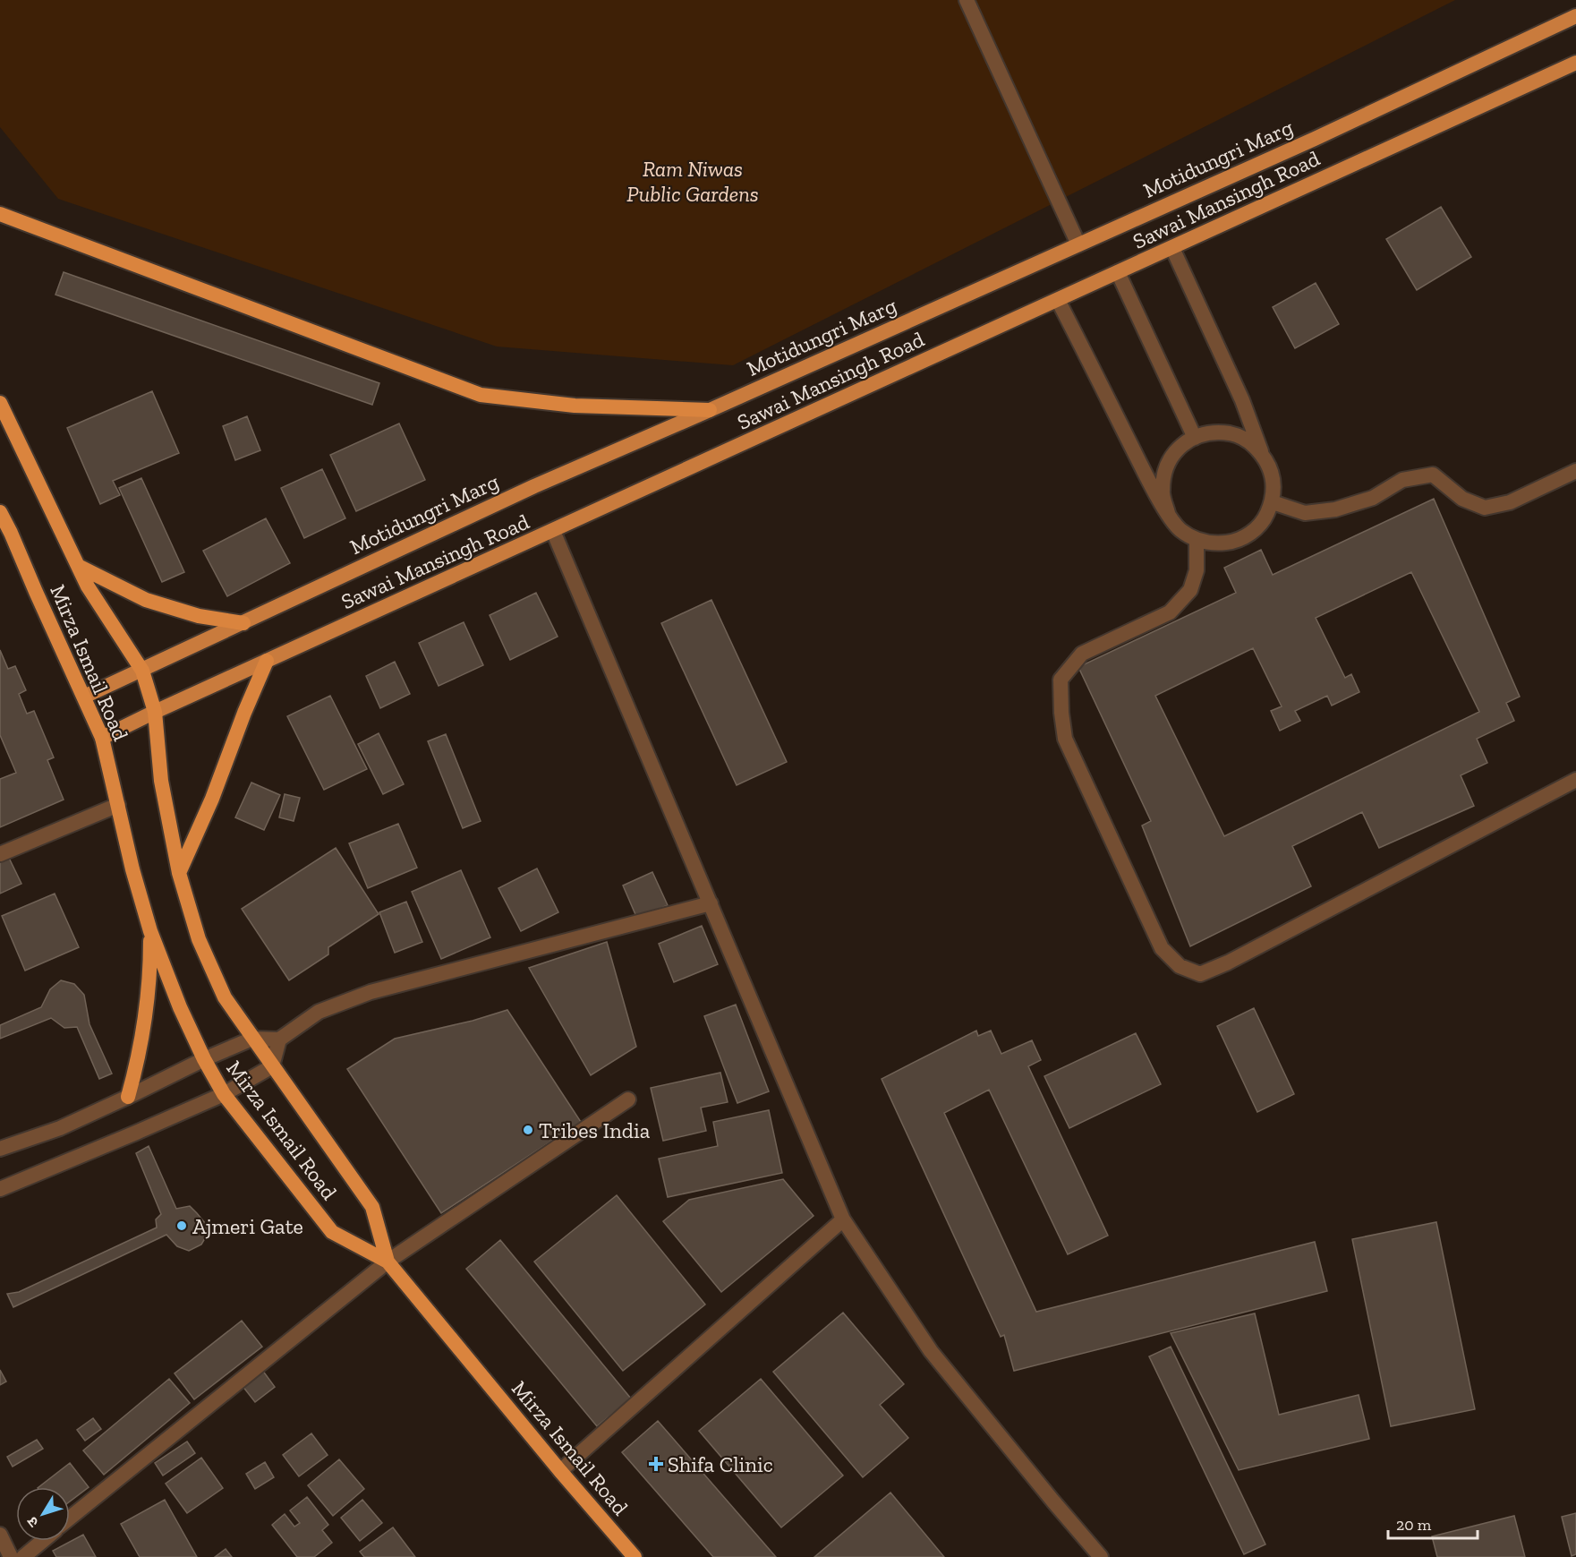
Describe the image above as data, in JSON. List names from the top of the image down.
{
  "streets": {
    "highway": ["Mirza Ismail Road"],
    "main road": ["Motidungri Marg", "Sawai Mansingh Road"]
  },
  "crossings": [
    ["Motidungri Marg", "Mirza Ismail Road"],
    ["Sawai Mansingh Road", "Mirza Ismail Road"]
  ],
  "parks": ["Ram Niwas Public Gardens"],
  "places": {
    "other": ["Tribes India", "Ajmeri Gate"],
    "health": ["Shifa Clinic"]
  },
  "scale_bar": "20 m",
  "north": "bottom left"
}
